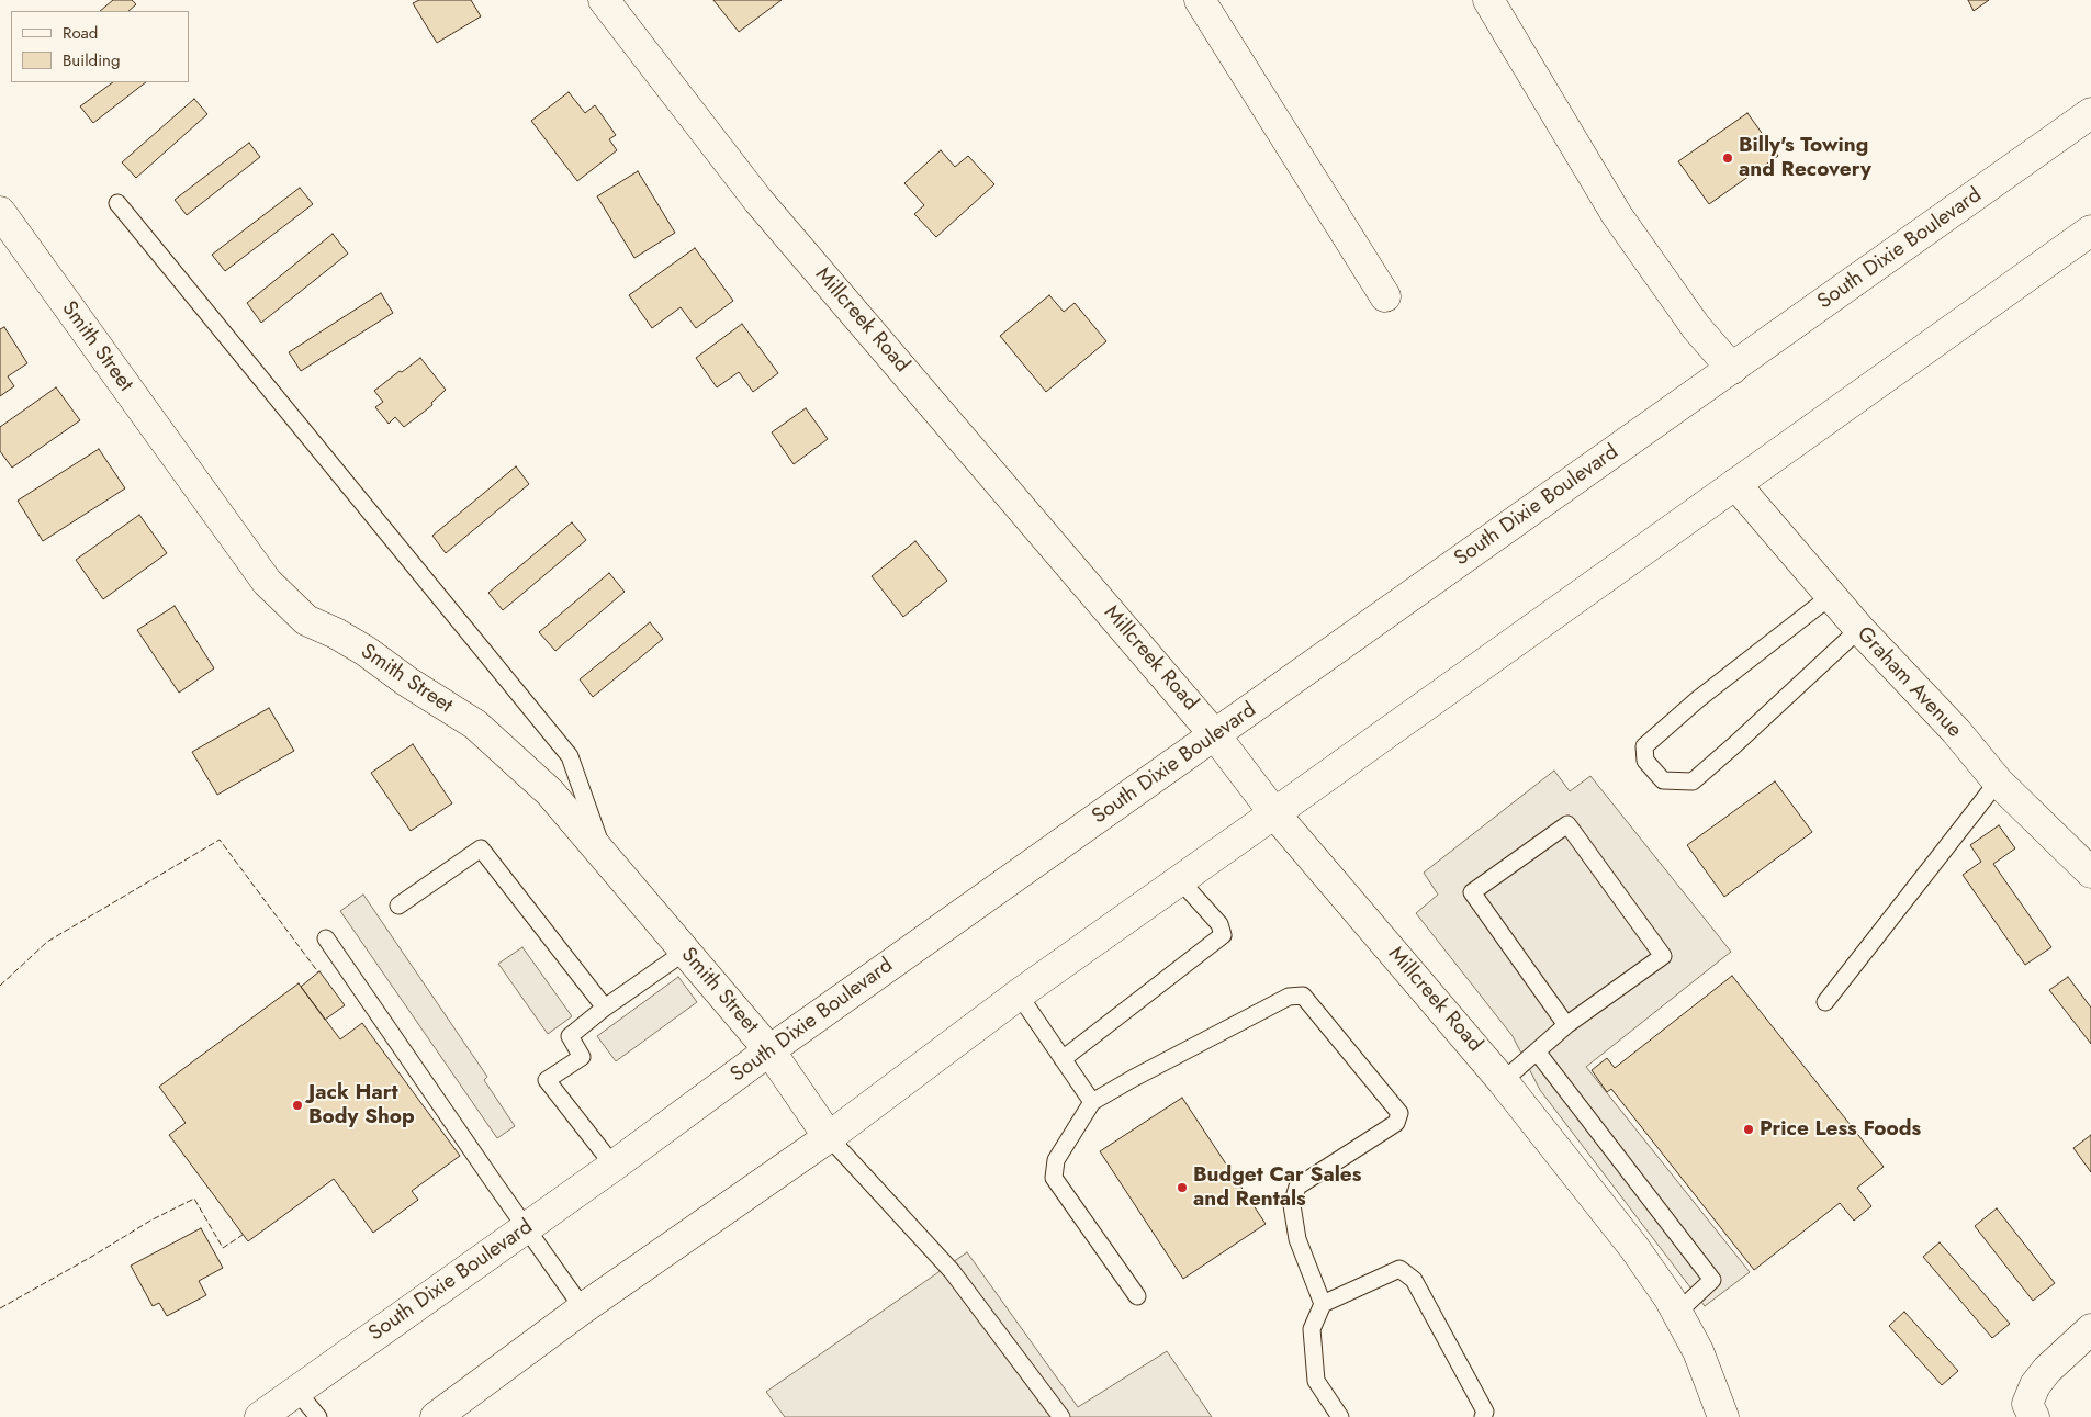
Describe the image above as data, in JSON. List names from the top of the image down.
{
  "streets": {
    "main road": [
      "South Dixie Boulevard",
      "Millcreek Road",
      "Smith Street",
      "Graham Avenue"
    ]
  },
  "crossings": [
    ["South Dixie Boulevard", "Millcreek Road"],
    ["South Dixie Boulevard", "Smith Street"]
  ],
  "places": [
    "Billy's Towing and Recovery",
    "Jack Hart Body Shop",
    "Price Less Foods",
    "Budget Car Sales and Rentals"
  ],
  "legend": ["Road", "Building"]
}
